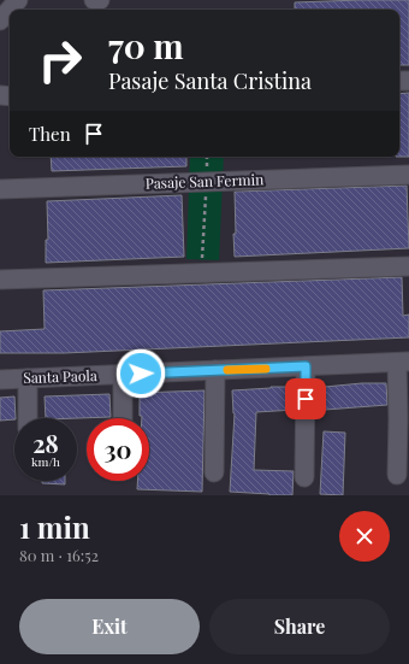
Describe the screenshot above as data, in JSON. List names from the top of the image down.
{
  "streets": {
    "street": ["Pasaje San Fermin", "Santa Paola"]
  },
  "page": {
    "turn": ["70 m", "Pasaje Santa Cristina"],
    "then": "Then",
    "speed": "28 km/h",
    "limit": "30",
    "heading": ["1 min", "80 m · 16:52"],
    "buttons": ["Exit", "Share"]
  }
}
